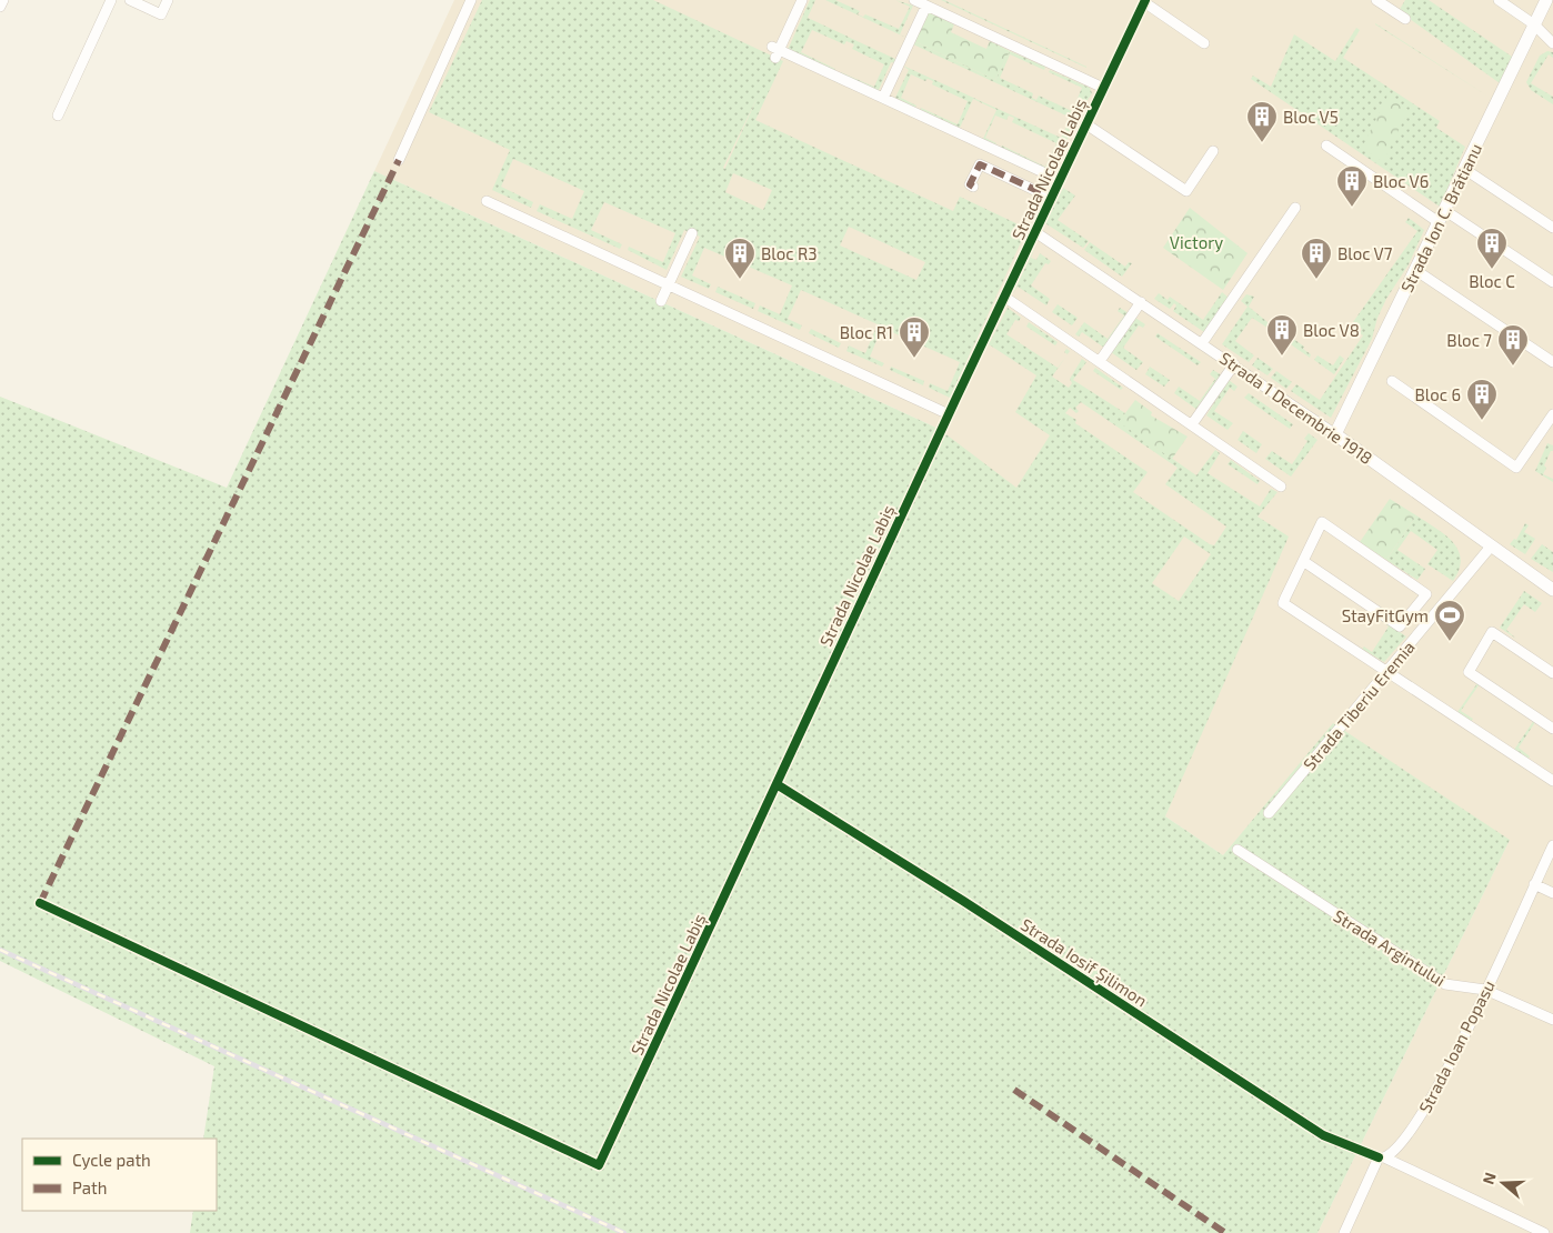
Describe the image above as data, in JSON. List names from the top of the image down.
{
  "streets": {
    "street": [
      "Strada Nicolae Labiș",
      "Strada Ion C. Brătianu",
      "Strada 1 Decembrie 1918",
      "Strada Tiberiu Eremia",
      "Strada Argintului",
      "Strada Iosif Șilimon",
      "Strada Ioan Popasu"
    ]
  },
  "crossings": [
    ["Strada Nicolae Labiș", "Strada 1 Decembrie 1918"],
    ["Strada Nicolae Labiș", "Strada Iosif Șilimon"],
    ["Strada Ion C. Brătianu", "Strada 1 Decembrie 1918"],
    ["Strada 1 Decembrie 1918", "Strada Tiberiu Eremia"],
    ["Strada Argintului", "Strada Ioan Popasu"],
    ["Strada Iosif Șilimon", "Strada Ioan Popasu"]
  ],
  "parks": ["Victory"],
  "places": {
    "building": [
      "Bloc V5",
      "Bloc V6",
      "Bloc C",
      "Bloc R3",
      "Bloc V7",
      "Bloc V8",
      "Bloc R1",
      "Bloc 7",
      "Bloc 6"
    ],
    "sports": ["StayFitGym"]
  },
  "legend": ["Cycle path", "Path"],
  "north": "left"
}
